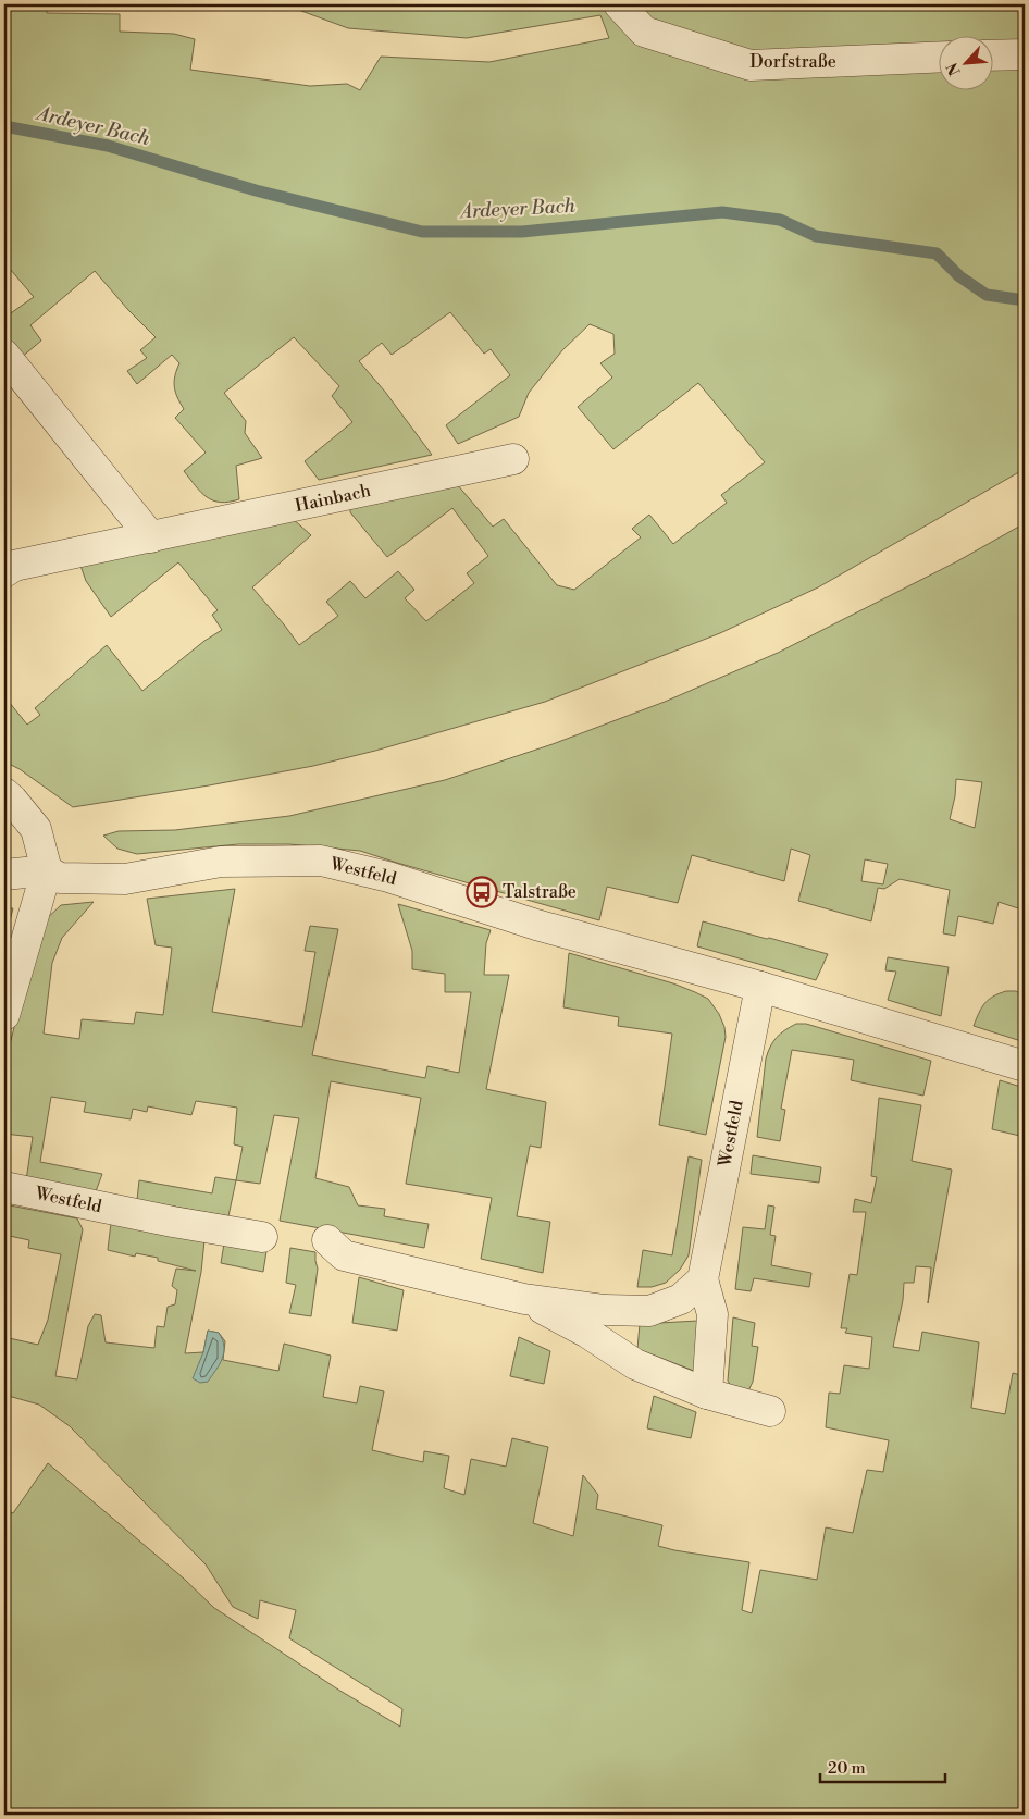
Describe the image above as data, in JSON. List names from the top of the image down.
{
  "streets": {
    "street": ["Dorfstraße", "Hainbach", "Westfeld"]
  },
  "water": ["Ardeyer Bach"],
  "places": {
    "bus stop": ["Talstraße"]
  },
  "scale_bar": "20 m",
  "north": "bottom left"
}
